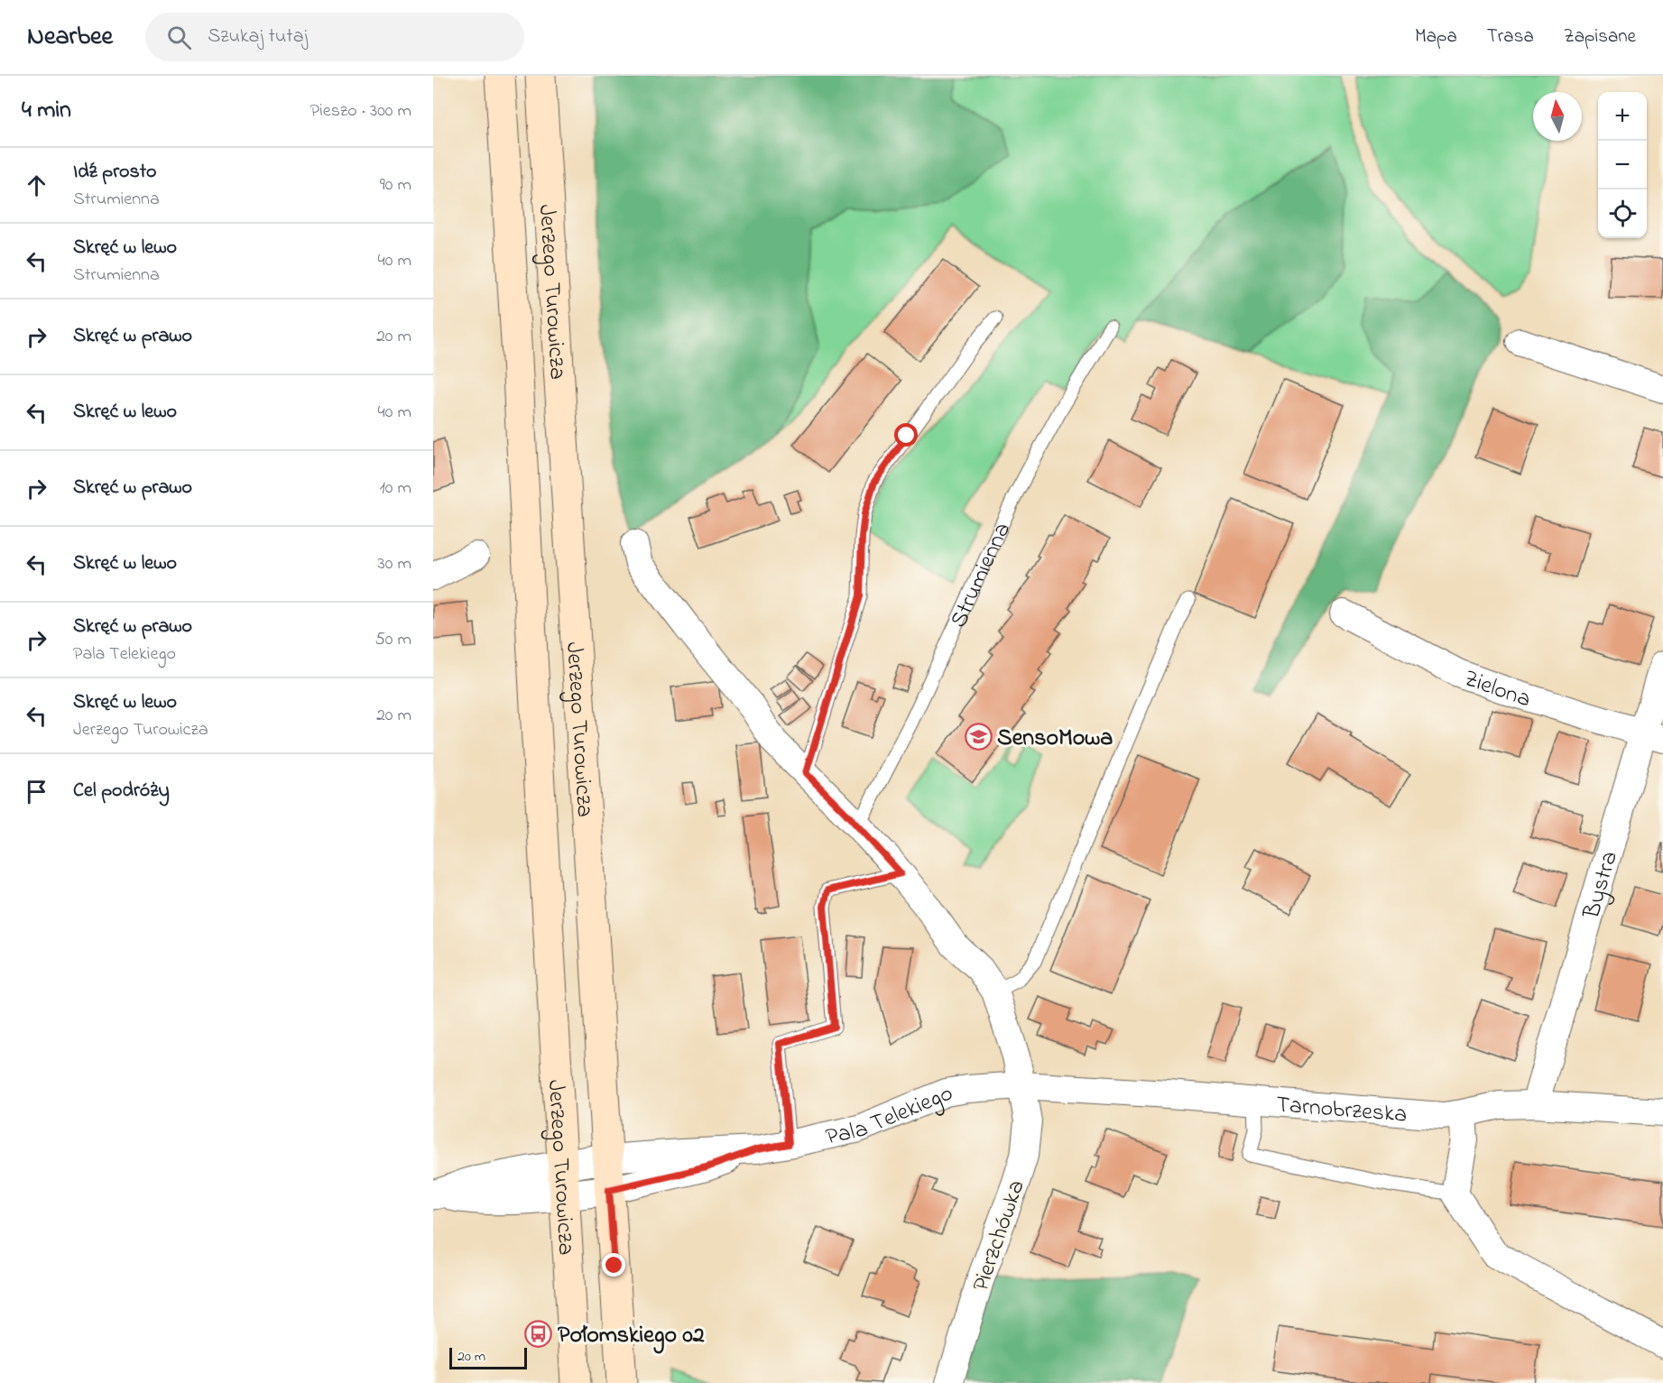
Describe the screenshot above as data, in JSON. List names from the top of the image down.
{
  "streets": {
    "main road": ["Jerzego Turowicza"],
    "street": [
      "Zielona",
      "Bystra",
      "Tarnobrzeska",
      "Pala Telekiego",
      "Pierzchówka"
    ],
    "lane": ["Strumienna"]
  },
  "crossings": [
    ["Jerzego Turowicza", "Pala Telekiego"],
    ["Zielona", "Bystra"],
    ["Bystra", "Tarnobrzeska"],
    ["Tarnobrzeska", "Pala Telekiego"],
    ["Tarnobrzeska", "Pierzchówka"],
    ["Pala Telekiego", "Pierzchówka"]
  ],
  "places": {
    "school or university": ["SensoMowa"],
    "bus stop": ["Połomskiego 02"]
  },
  "scale_bar": "20 m",
  "north": "top",
  "page": {
    "header": "Nearbee",
    "search": "Szukaj tutaj",
    "nav": ["Mapa", "Trasa", "Zapisane"],
    "heading": ["4 min", "Pieszo · 300 m"],
    "map_buttons": ["+", "−"],
    "list": [
      ["Idź prosto", "Strumienna", "90 m"],
      ["Skręć w lewo", "Strumienna", "40 m"],
      ["Skręć w prawo", "20 m"],
      ["Skręć w lewo", "40 m"],
      ["Skręć w prawo", "10 m"],
      ["Skręć w lewo", "30 m"],
      ["Skręć w prawo", "Pala Telekiego", "50 m"],
      ["Skręć w lewo", "Jerzego Turowicza", "20 m"],
      "Cel podróży"
    ],
    "scale": "20 m"
  }
}
